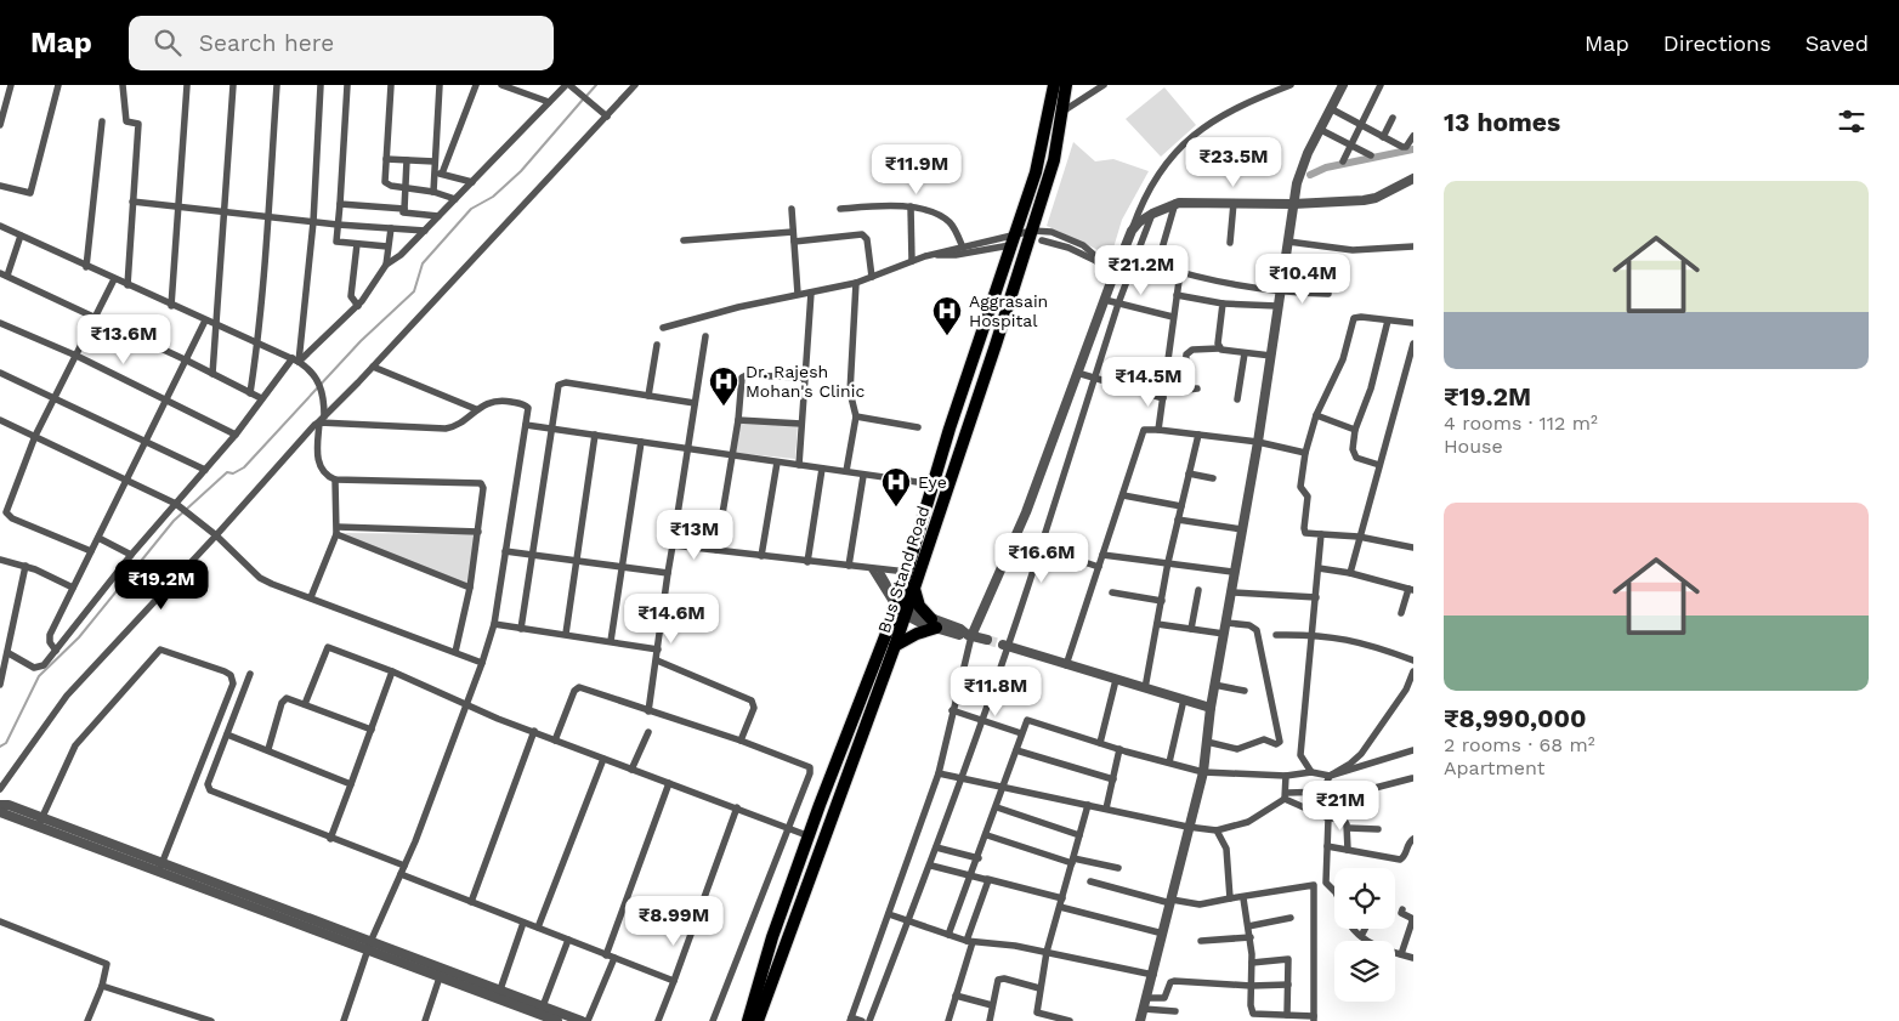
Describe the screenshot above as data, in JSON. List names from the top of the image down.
{
  "streets": {
    "main road": ["Bus Stand Road"]
  },
  "places": {
    "hospital": ["Aggrasain Hospital", "Dr. Rajesh Mohan's Clinic", "Eye"]
  },
  "page": {
    "header": "Map",
    "search": "Search here",
    "nav": ["Map", "Directions", "Saved"],
    "heading": "13 homes",
    "price": [
      "₹23.5M",
      "₹11.9M",
      "₹21.2M",
      "₹10.4M",
      "₹13.6M",
      "₹14.5M",
      "₹13M",
      "₹16.6M",
      "₹19.2M",
      "₹14.6M",
      "₹11.8M",
      "₹21M",
      "₹8.99M"
    ],
    "list": [
      {
        "name": "₹19.2M",
        "note": "4 rooms · 112 m² · House"
      },
      {
        "name": "₹8,990,000",
        "note": "2 rooms · 68 m² · Apartment"
      }
    ]
  }
}
